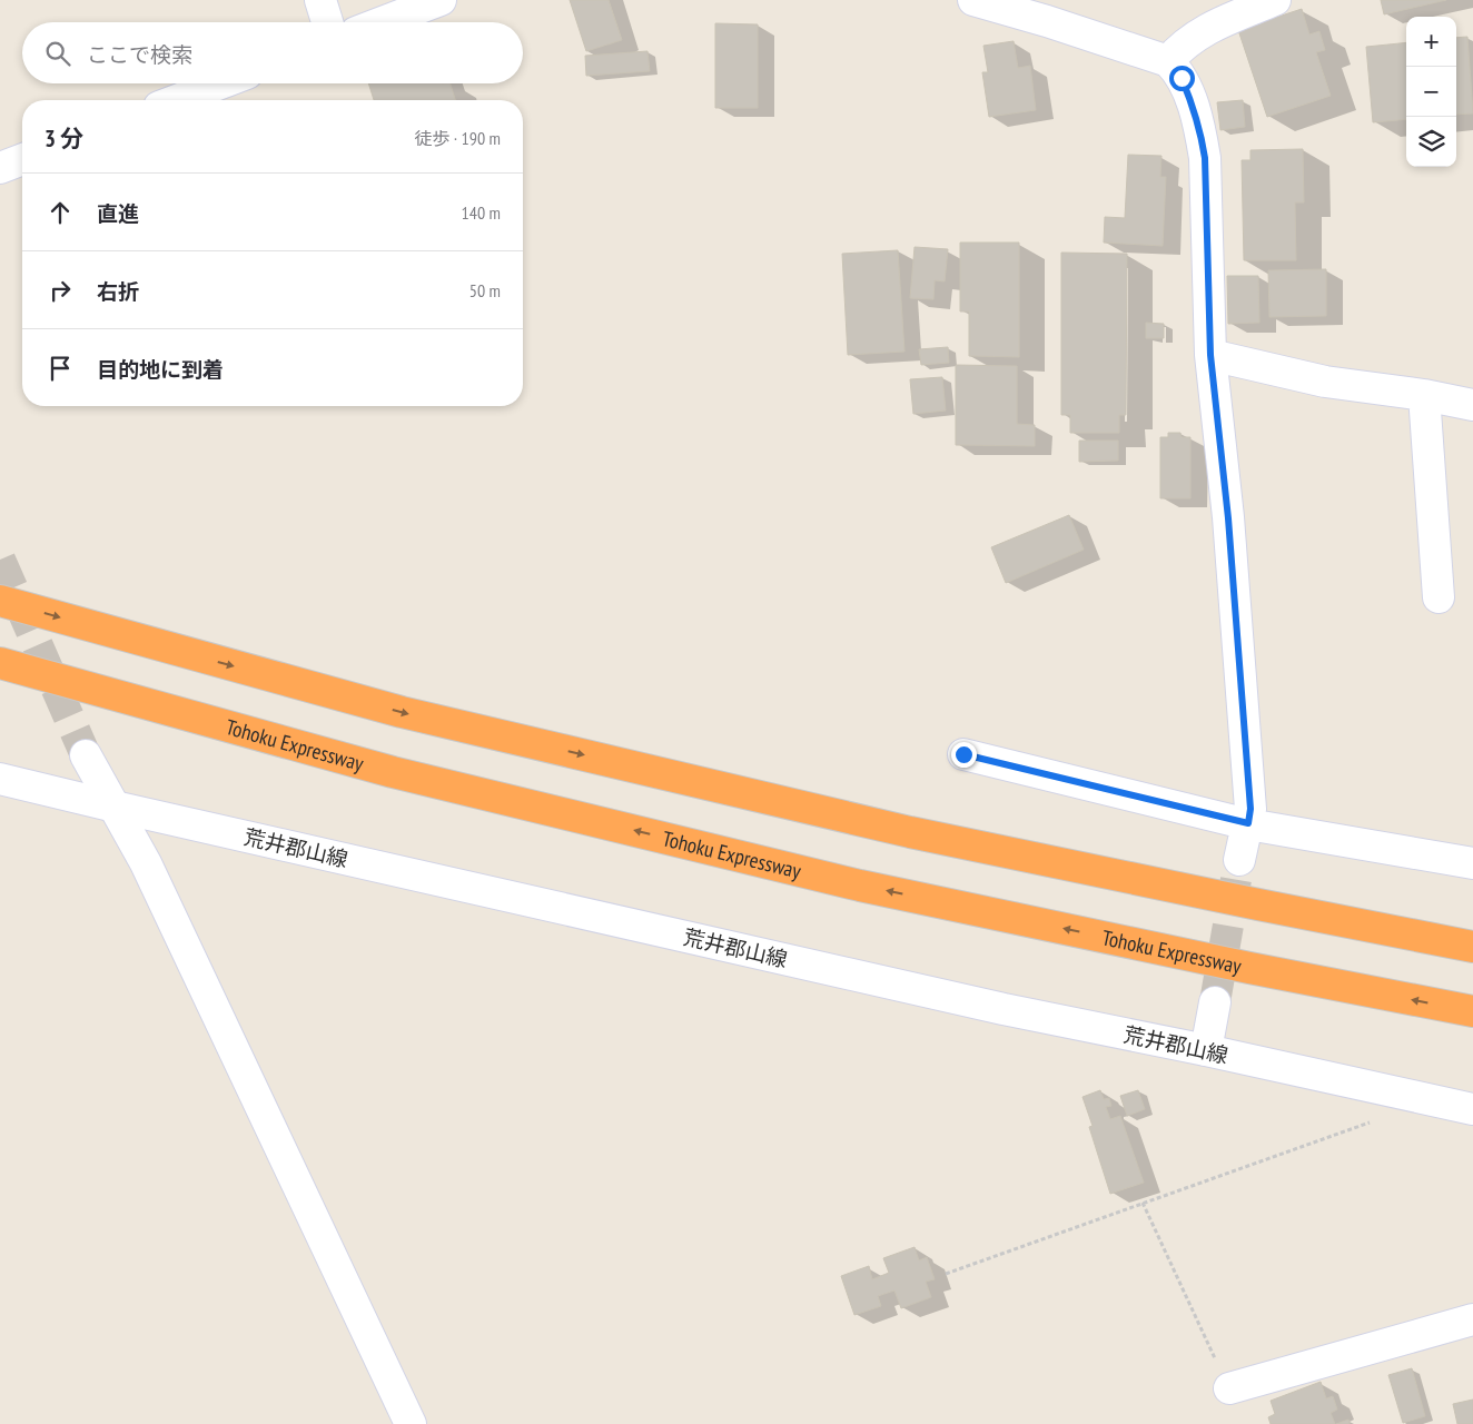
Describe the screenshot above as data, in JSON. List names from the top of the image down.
{
  "streets": {
    "highway": ["Tohoku Expressway"],
    "street": ["荒井郡山線"]
  },
  "page": {
    "map_buttons": ["+", "−"],
    "search": "ここで検索",
    "heading": ["3 分", "徒歩 · 190 m"],
    "list": [
      ["直進", "140 m"],
      ["右折", "50 m"],
      "目的地に到着"
    ]
  }
}
